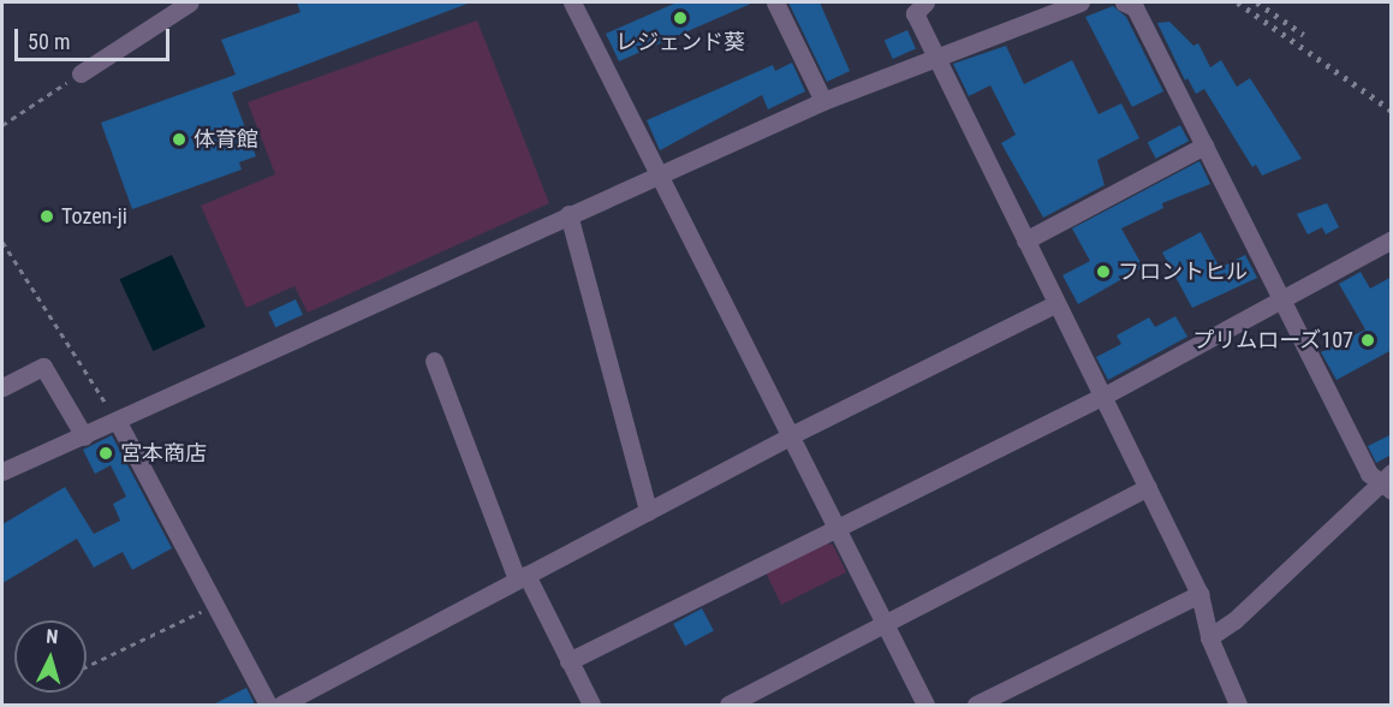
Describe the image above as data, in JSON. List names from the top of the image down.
{
  "places": [
    "レジェンド葵",
    "体育館",
    "Tozen-ji",
    "フロントヒル",
    "プリムローズ107",
    "宮本商店"
  ],
  "scale_bar": "50 m",
  "north": "top"
}
